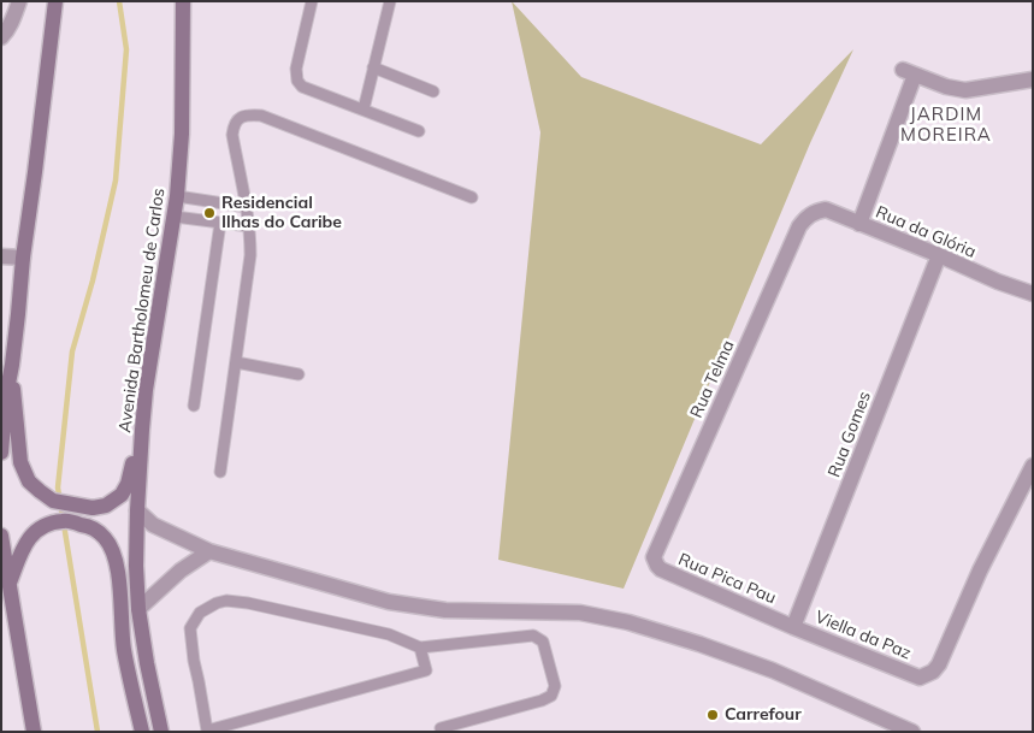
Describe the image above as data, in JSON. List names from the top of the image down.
{
  "streets": {
    "main road": ["Avenida Bartholomeu de Carlos"],
    "street": [
      "Rua da Glória",
      "Rua Telma",
      "Rua Gomes",
      "Rua Pica Pau",
      "Viella da Paz"
    ]
  },
  "crossings": [
    ["Rua da Glória", "Rua Telma"],
    ["Rua da Glória", "Rua Gomes"],
    ["Rua Telma", "Rua Pica Pau"],
    ["Rua Gomes", "Rua Pica Pau"],
    ["Rua Gomes", "Viella da Paz"],
    ["Rua Pica Pau", "Viella da Paz"]
  ],
  "districts": ["JARDIM MOREIRA"],
  "places": ["Residencial Ilhas do Caribe", "Carrefour"]
}
